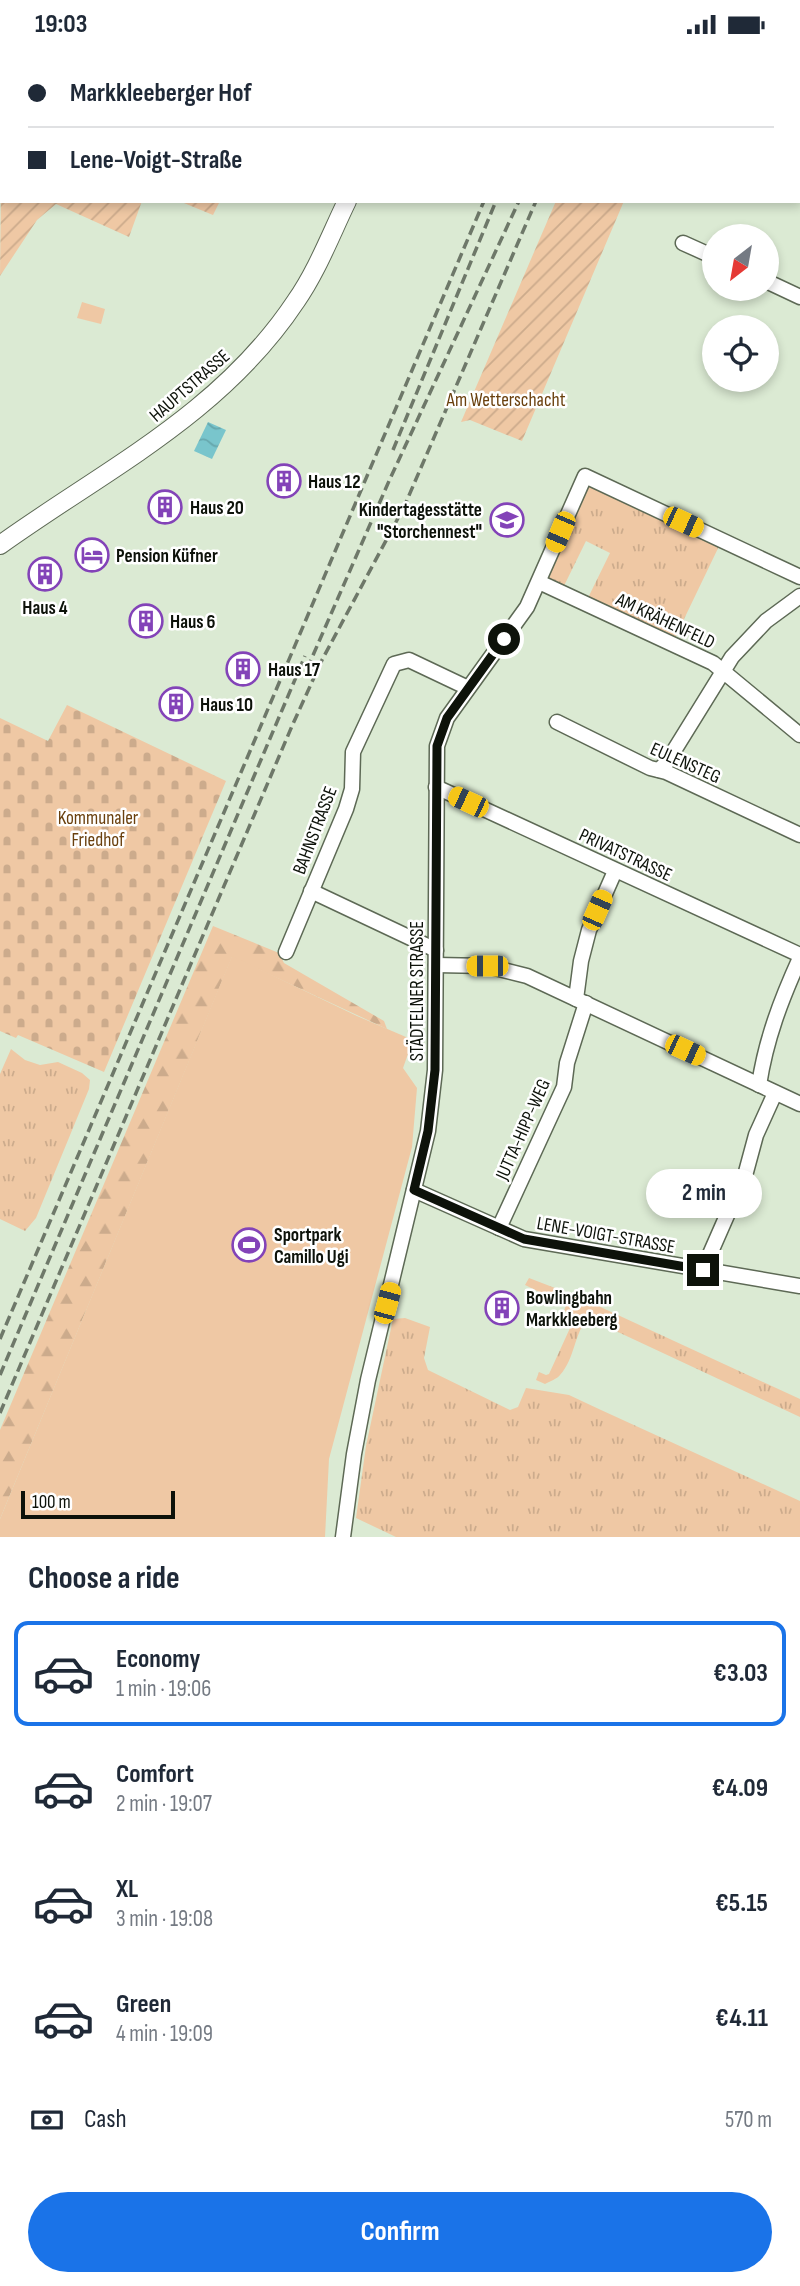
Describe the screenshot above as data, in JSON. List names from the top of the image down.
{
  "streets": {
    "main road": ["HAUPTSTRASSE"],
    "street": [
      "AM KRÄHENFELD",
      "EULENSTEG",
      "BAHNSTRASSE",
      "PRIVATSTRASSE",
      "STÄDTELNER STRASSE",
      "JUTTA-HIPP-WEG",
      "LENE-VOIGT-STRASSE"
    ]
  },
  "crossings": [
    ["AM KRÄHENFELD", "STÄDTELNER STRASSE"],
    ["BAHNSTRASSE", "STÄDTELNER STRASSE"],
    ["PRIVATSTRASSE", "STÄDTELNER STRASSE"],
    ["PRIVATSTRASSE", "JUTTA-HIPP-WEG"],
    ["STÄDTELNER STRASSE", "LENE-VOIGT-STRASSE"],
    ["JUTTA-HIPP-WEG", "LENE-VOIGT-STRASSE"]
  ],
  "parks": ["Am Wetterschacht", "Kommunaler Friedhof"],
  "places": {
    "building": [
      "Haus 12",
      "Haus 20",
      "Haus 4",
      "Haus 6",
      "Haus 17",
      "Haus 10",
      "Bowlingbahn Markkleeberg"
    ],
    "school or university": ["Kindertagesstätte \"Storchennest\""],
    "hotel": ["Pension Küfner"],
    "sports": ["Sportpark Camillo Ugi"]
  },
  "scale_bar": "100 m",
  "north": "bottom left",
  "page": {
    "status": "19:03",
    "banner": ["Markkleeberger Hof", "Lene-Voigt-Straße"],
    "bubble": "2 min",
    "scale": "100 m",
    "heading": "Choose a ride",
    "list": [
      {
        "name": "Economy",
        "note": "1 min · 19:06",
        "value": "€3.03"
      },
      {
        "name": "Comfort",
        "note": "2 min · 19:07",
        "value": "€4.09"
      },
      {
        "name": "XL",
        "note": "3 min · 19:08",
        "value": "€5.15"
      },
      {
        "name": "Green",
        "note": "4 min · 19:09",
        "value": "€4.11"
      }
    ],
    "pay": ["Cash", "570 m"],
    "buttons": "Confirm"
  }
}
